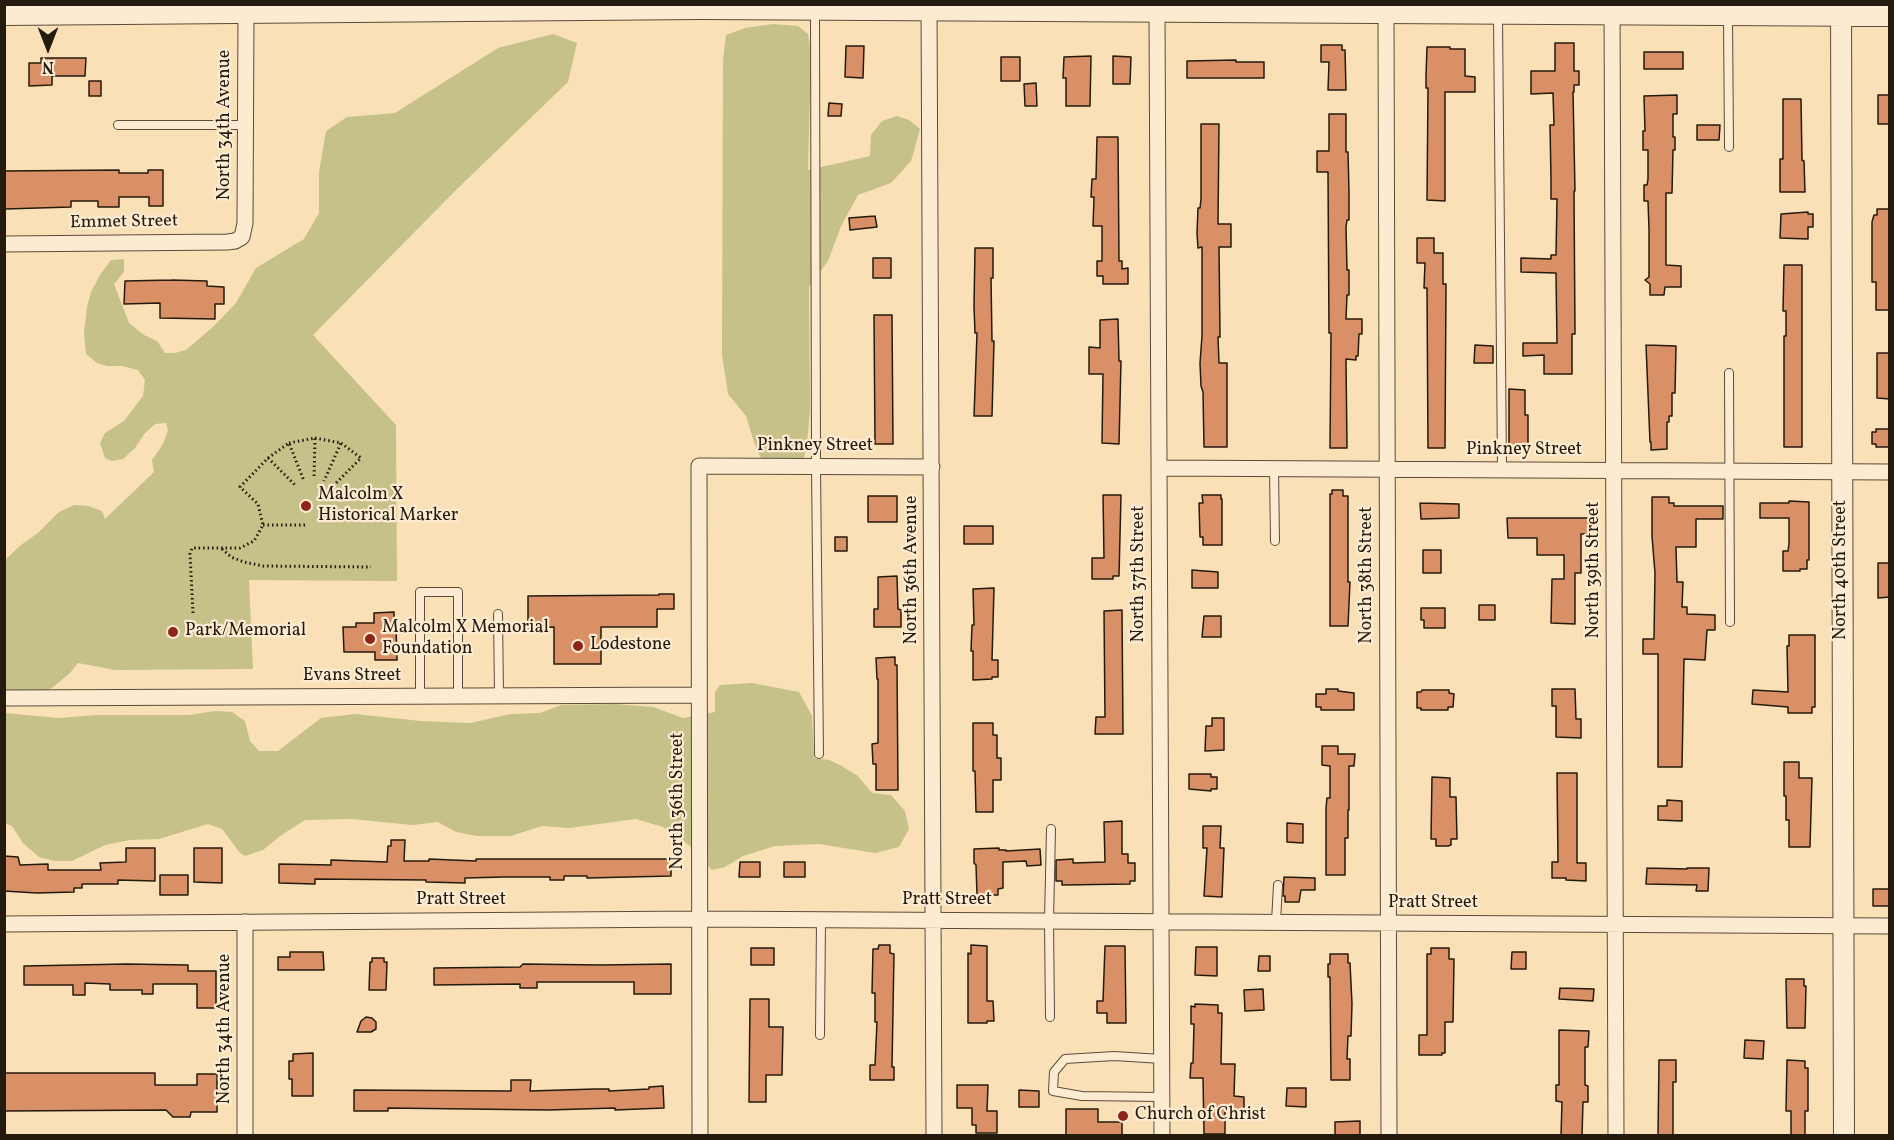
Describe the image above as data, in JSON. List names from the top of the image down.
{
  "streets": {
    "street": [
      "North 34th Avenue",
      "Emmet Street",
      "Pinkney Street",
      "North 36th Avenue",
      "North 39th Street",
      "North 40th Street",
      "North 37th Street",
      "North 38th Street",
      "Evans Street",
      "North 36th Street",
      "Pratt Street"
    ]
  },
  "crossings": [
    ["North 34th Avenue", "Emmet Street"],
    ["North 34th Avenue", "Pratt Street"],
    ["Pinkney Street", "North 36th Avenue"],
    ["Pinkney Street", "North 39th Street"],
    ["Pinkney Street", "North 40th Street"],
    ["Pinkney Street", "North 37th Street"],
    ["Pinkney Street", "North 38th Street"],
    ["Pinkney Street", "North 36th Street"],
    ["North 36th Avenue", "Pratt Street"],
    ["North 39th Street", "Pratt Street"],
    ["North 40th Street", "Pratt Street"],
    ["North 37th Street", "Pratt Street"],
    ["North 38th Street", "Pratt Street"],
    ["Evans Street", "North 36th Street"],
    ["North 36th Street", "Pratt Street"]
  ],
  "places": [
    "Malcolm X Historical Marker",
    "Park/Memorial",
    "Malcolm X Memorial Foundation",
    "Lodestone",
    "Church of Christ"
  ],
  "north": "bottom"
}
